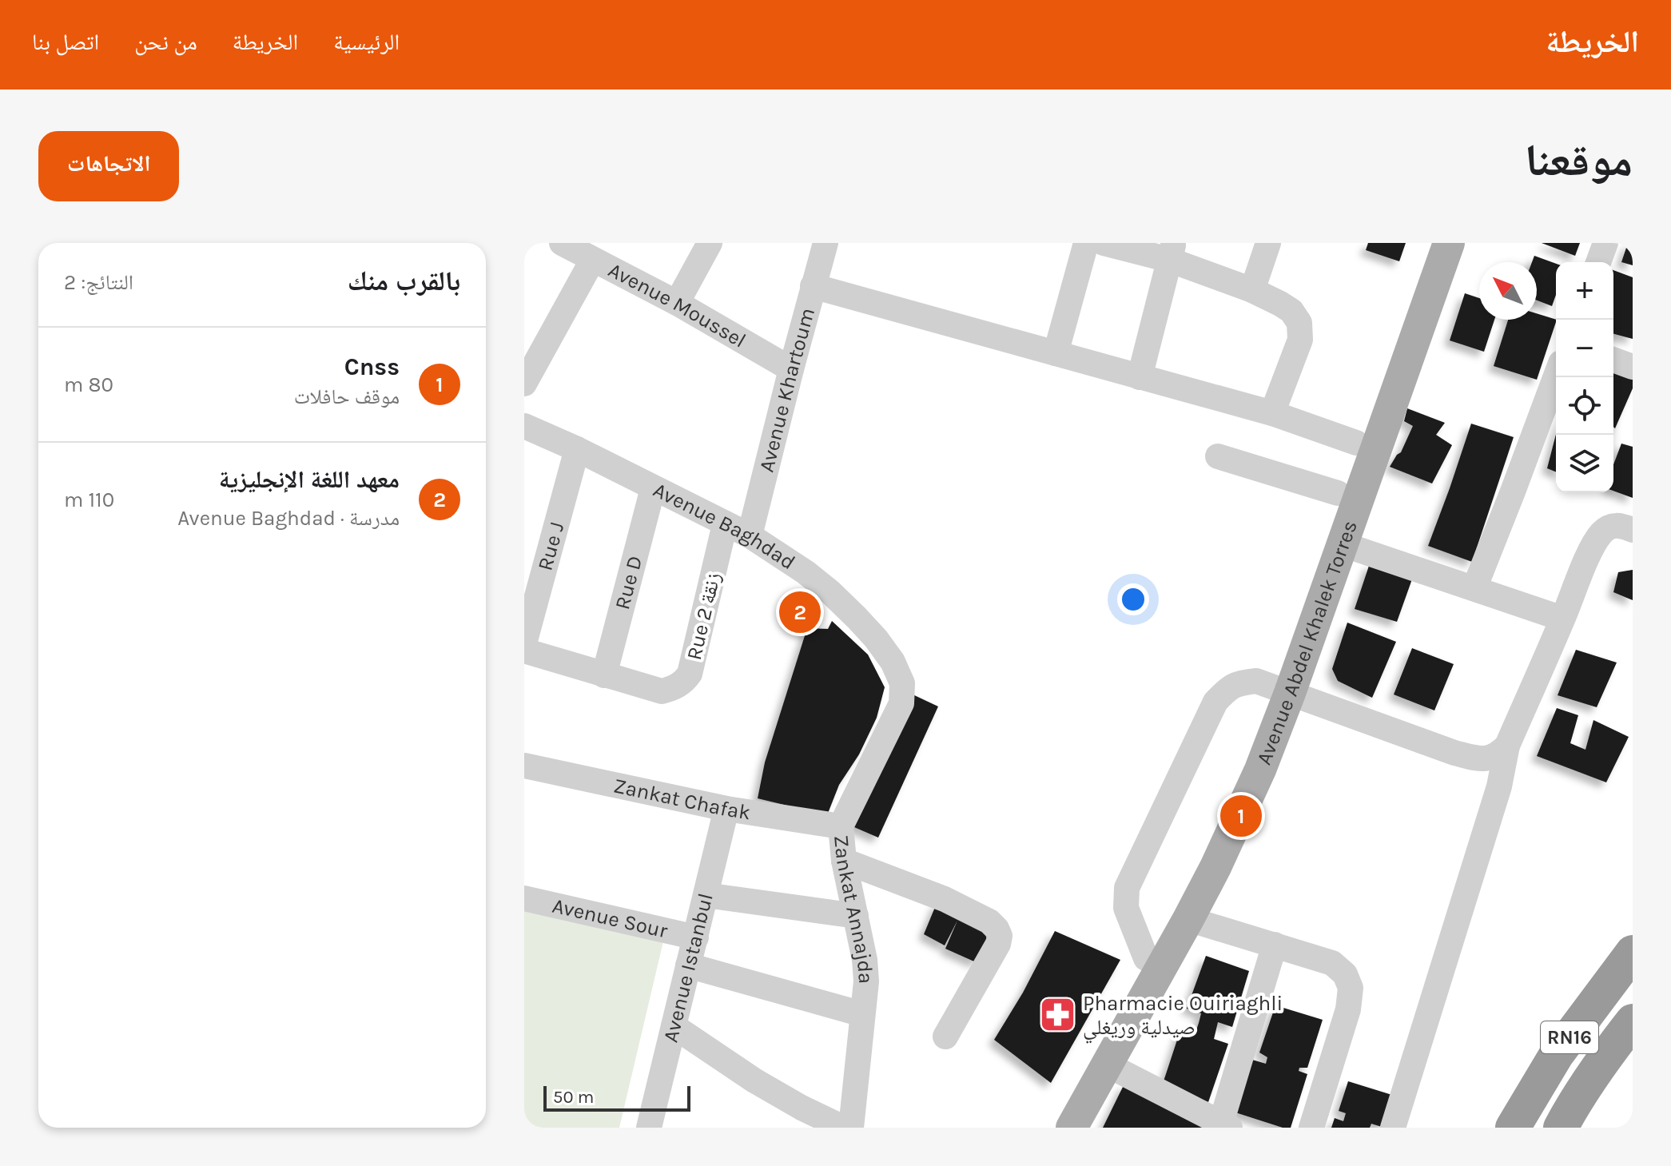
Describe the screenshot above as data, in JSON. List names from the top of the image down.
{
  "streets": {
    "highway": ["RN16"],
    "main road": ["Avenue Abdel Khalek Torres"],
    "street": [
      "Avenue Moussel",
      "Avenue Khartoum",
      "Avenue Baghdad",
      "Rue J",
      "Rue D",
      "Rue 2 زنقة",
      "Zankat Chafak",
      "Zankat Annajda",
      "Avenue Sour",
      "Avenue Istanbul"
    ]
  },
  "crossings": [
    ["Avenue Moussel", "Avenue Khartoum"],
    ["Avenue Khartoum", "Avenue Baghdad"],
    ["Avenue Baghdad", "Rue J"],
    ["Avenue Baghdad", "Rue D"],
    ["Avenue Baghdad", "Rue 2 زنقة"],
    ["Avenue Baghdad", "Zankat Annajda"],
    ["Rue D", "Rue 2 زنقة"],
    ["Zankat Chafak", "Zankat Annajda"],
    ["Zankat Chafak", "Avenue Istanbul"],
    ["Avenue Sour", "Avenue Istanbul"]
  ],
  "places": {
    "pharmacy": ["Pharmacie Ouiriaghli صيدلية وريغلي"]
  },
  "scale_bar": "50 m",
  "north": "top left",
  "page": {
    "header": "الخريطة",
    "nav": [
      "الرئيسية",
      "الخريطة",
      "من نحن",
      "اتصل بنا"
    ],
    "title": "موقعنا",
    "buttons": "الاتجاهات",
    "heading": ["بالقرب منك", "النتائج: 2"],
    "map_buttons": ["+", "−"],
    "list": [
      {
        "mark": "1",
        "name": "Cnss",
        "note": "موقف حافلات",
        "value": "80 m"
      },
      {
        "mark": "2",
        "name": "معهد اللغة الإنجليزية",
        "note": "مدرسة · Avenue Baghdad",
        "value": "110 m"
      }
    ],
    "pins": ["2", "1"],
    "scale": "50 m"
  }
}
